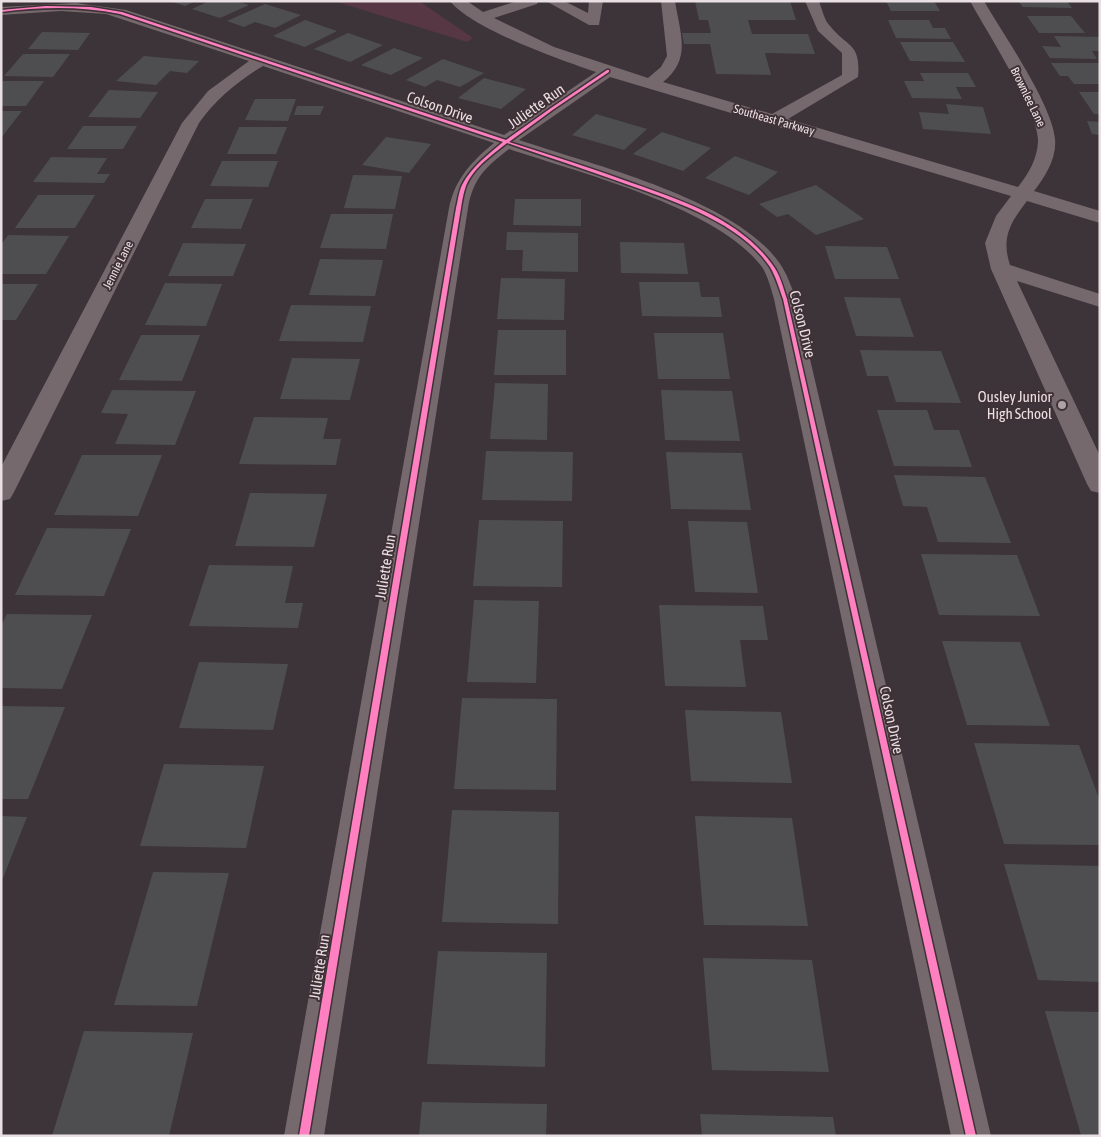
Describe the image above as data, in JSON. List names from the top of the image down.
{
  "streets": {
    "street": [
      "Brownlee Lane",
      "Juliette Run",
      "Colson Drive",
      "Southeast Parkway",
      "Jennie Lane"
    ]
  },
  "crossings": [
    ["Brownlee Lane", "Southeast Parkway"],
    ["Juliette Run", "Colson Drive"],
    ["Juliette Run", "Southeast Parkway"],
    ["Colson Drive", "Jennie Lane"]
  ],
  "places": ["Ousley Junior High School"]
}
